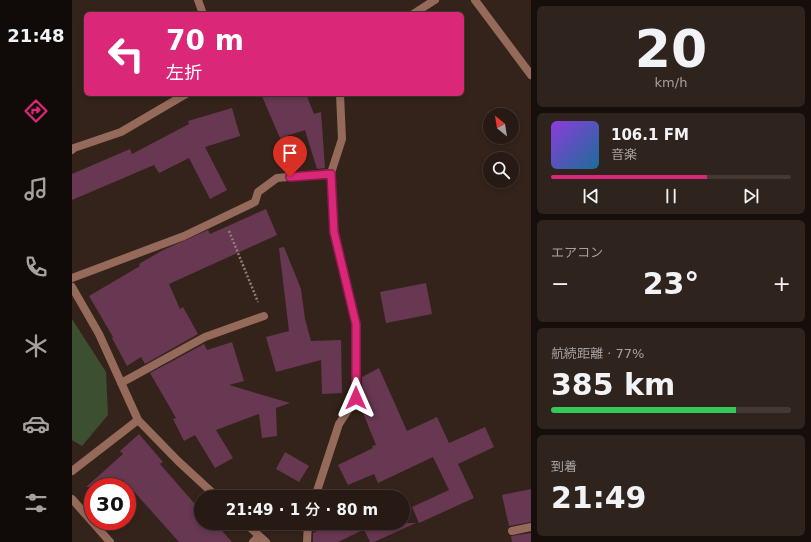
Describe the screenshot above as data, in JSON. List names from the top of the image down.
{
  "north": "top left",
  "page": {
    "tabs": "21:48",
    "tile": [
      ["20", "km/h"],
      "エアコン",
      ["航続距離 · 77%", "385 km"],
      ["到着", "21:49"]
    ],
    "turn": ["70 m", "左折"],
    "song": ["106.1 FM", "音楽"],
    "heat": ["−", "23°", "+"],
    "limit": "30",
    "trip": "21:49 · 1 分 · 80 m"
  }
}
